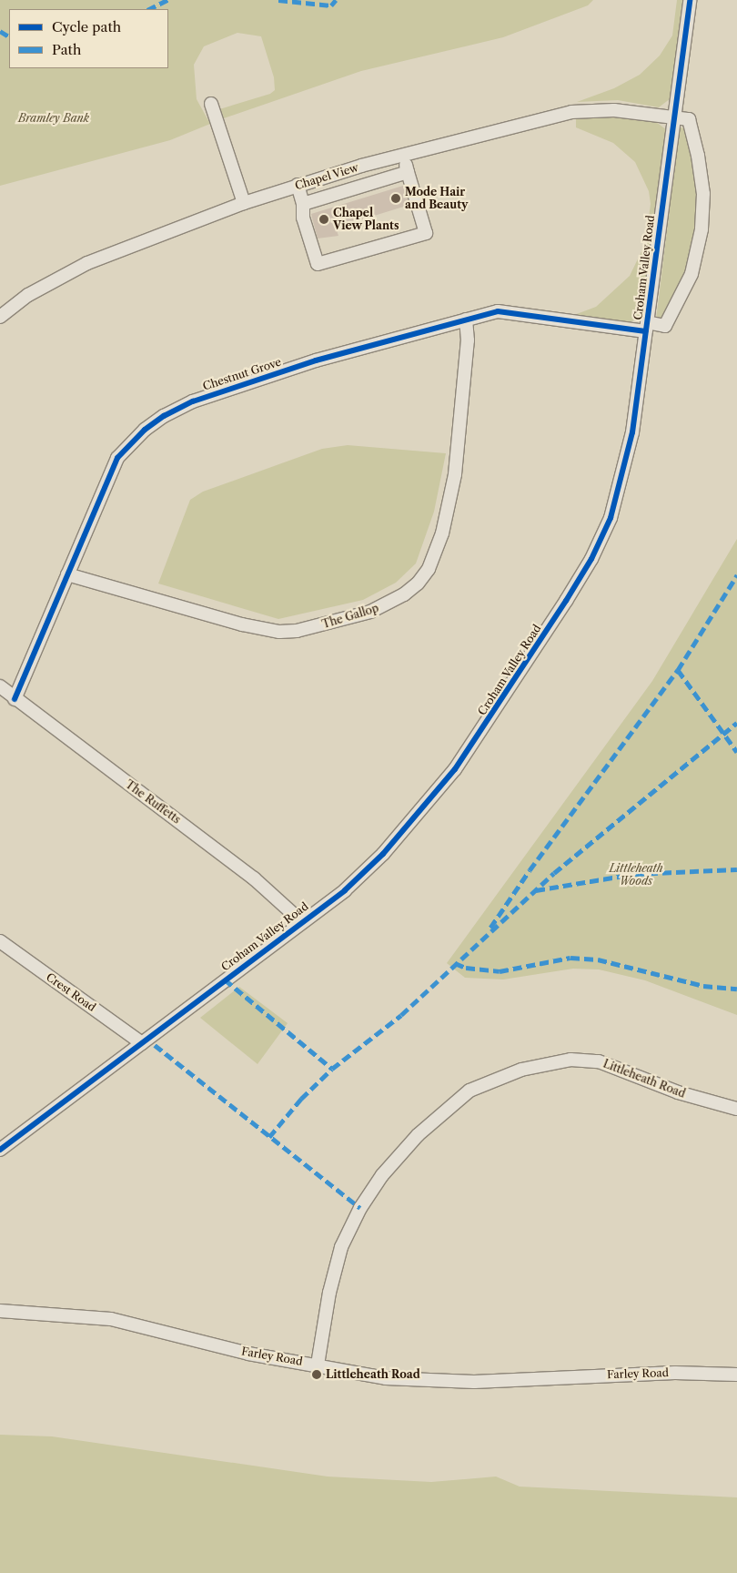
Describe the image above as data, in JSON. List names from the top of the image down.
{
  "streets": {
    "street": [
      "Chapel View",
      "Croham Valley Road",
      "Chestnut Grove",
      "The Gallop",
      "The Ruffetts",
      "Crest Road",
      "Littleheath Road",
      "Farley Road"
    ]
  },
  "crossings": [
    ["Chapel View", "Croham Valley Road"],
    ["Chapel View", "Chestnut Grove"],
    ["Croham Valley Road", "Chestnut Grove"],
    ["Croham Valley Road", "The Ruffetts"],
    ["Croham Valley Road", "Crest Road"],
    ["Chestnut Grove", "The Gallop"],
    ["Chestnut Grove", "The Ruffetts"],
    ["Littleheath Road", "Farley Road"]
  ],
  "parks": ["Bramley Bank", "Littleheath Woods"],
  "places": ["Mode Hair and Beauty", "Chapel View Plants", "Littleheath Road"],
  "legend": ["Cycle path", "Path"]
}
